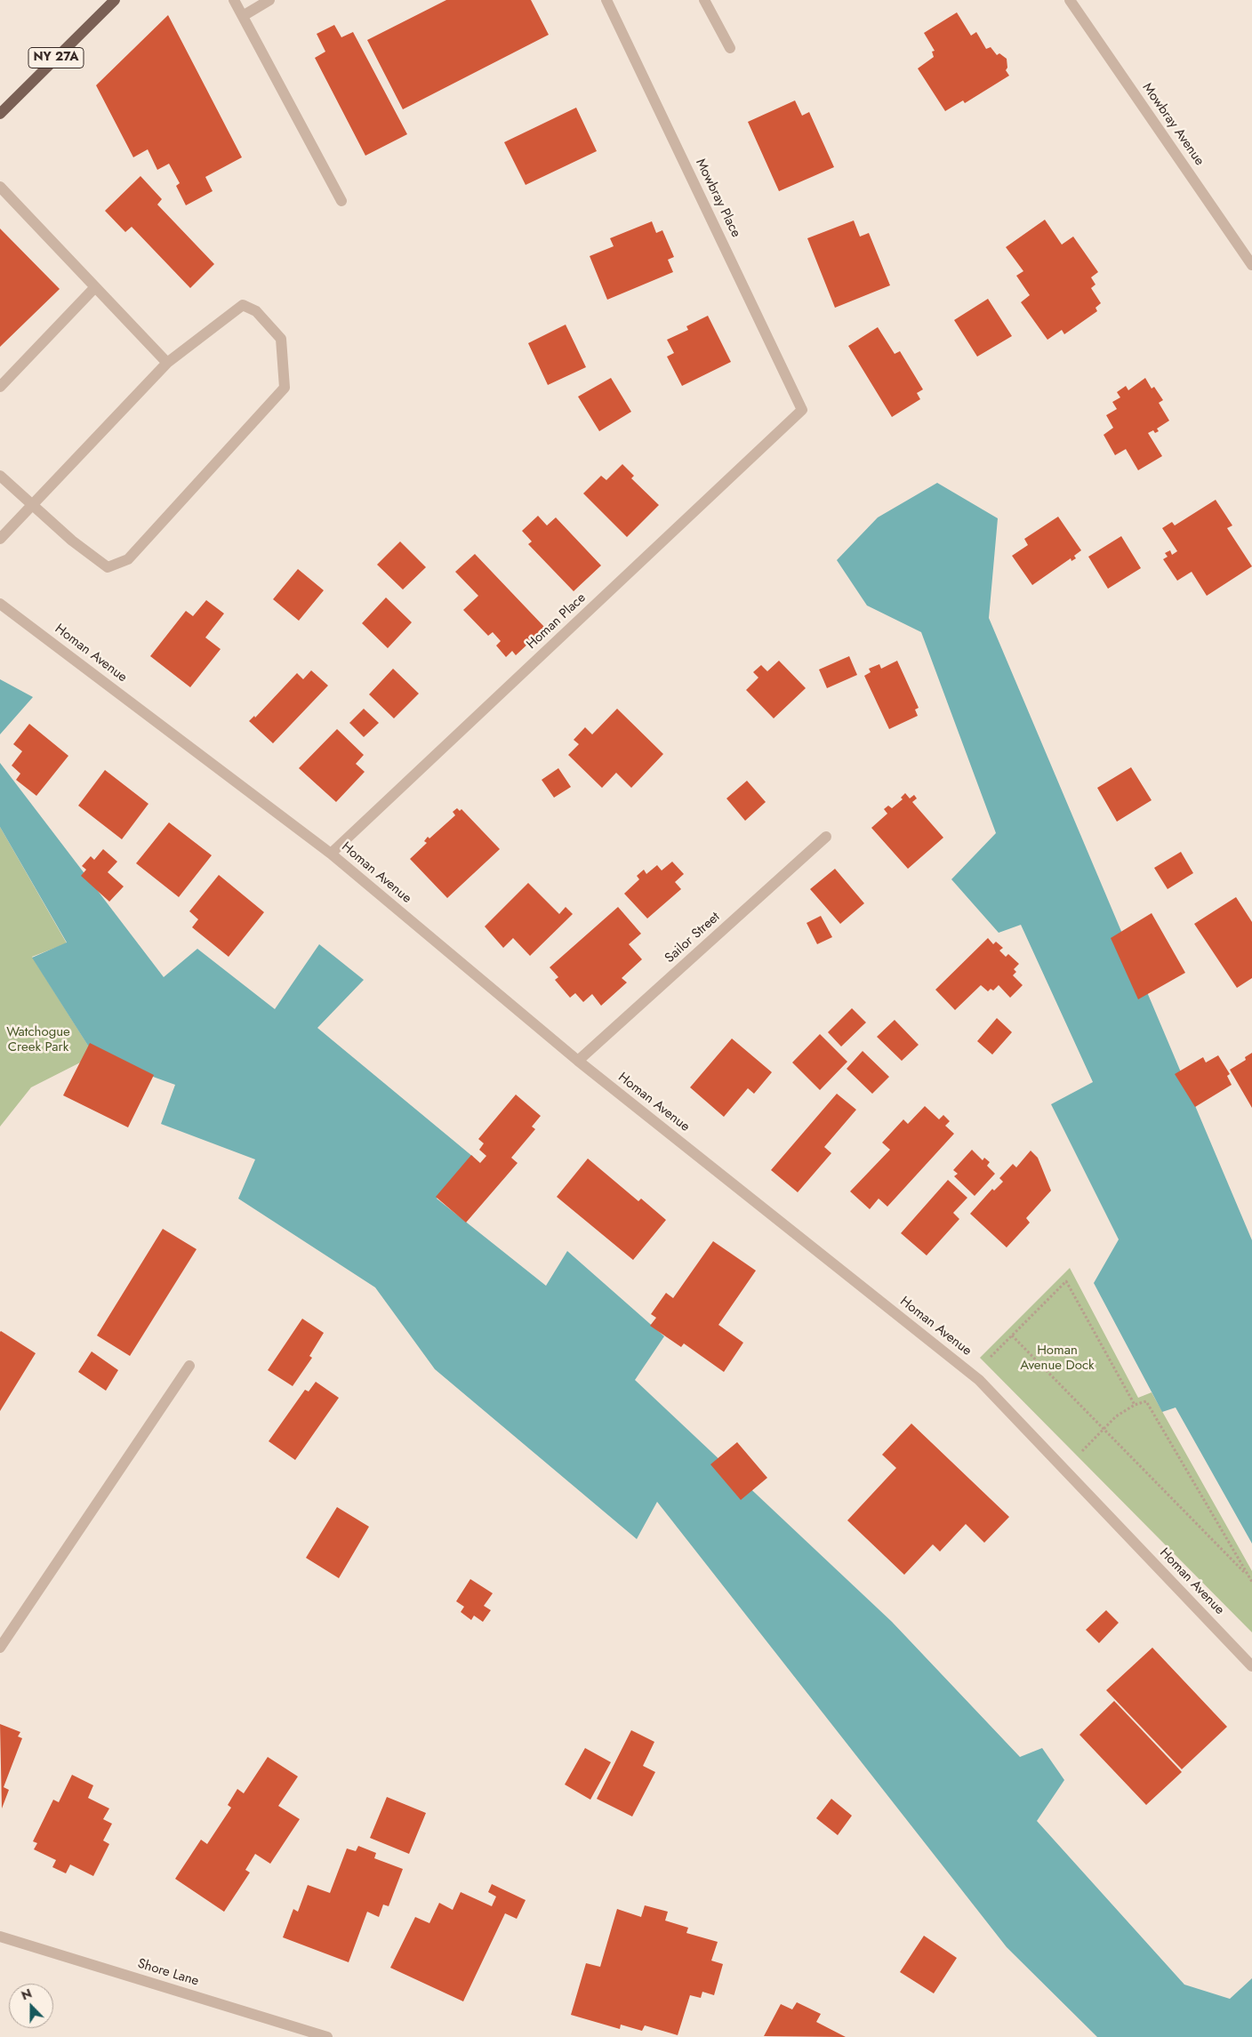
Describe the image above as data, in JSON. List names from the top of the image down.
{
  "streets": {
    "main road": ["NY 27A"],
    "street": [
      "Mowbray Avenue",
      "Mowbray Place",
      "Homan Place",
      "Homan Avenue",
      "Sailor Street",
      "Shore Lane"
    ]
  },
  "crossings": [
    ["Mowbray Place", "Homan Place"],
    ["Homan Place", "Homan Avenue"],
    ["Homan Avenue", "Sailor Street"]
  ],
  "parks": ["Watchogue Creek Park", "Homan Avenue Dock"],
  "north": "top"
}
